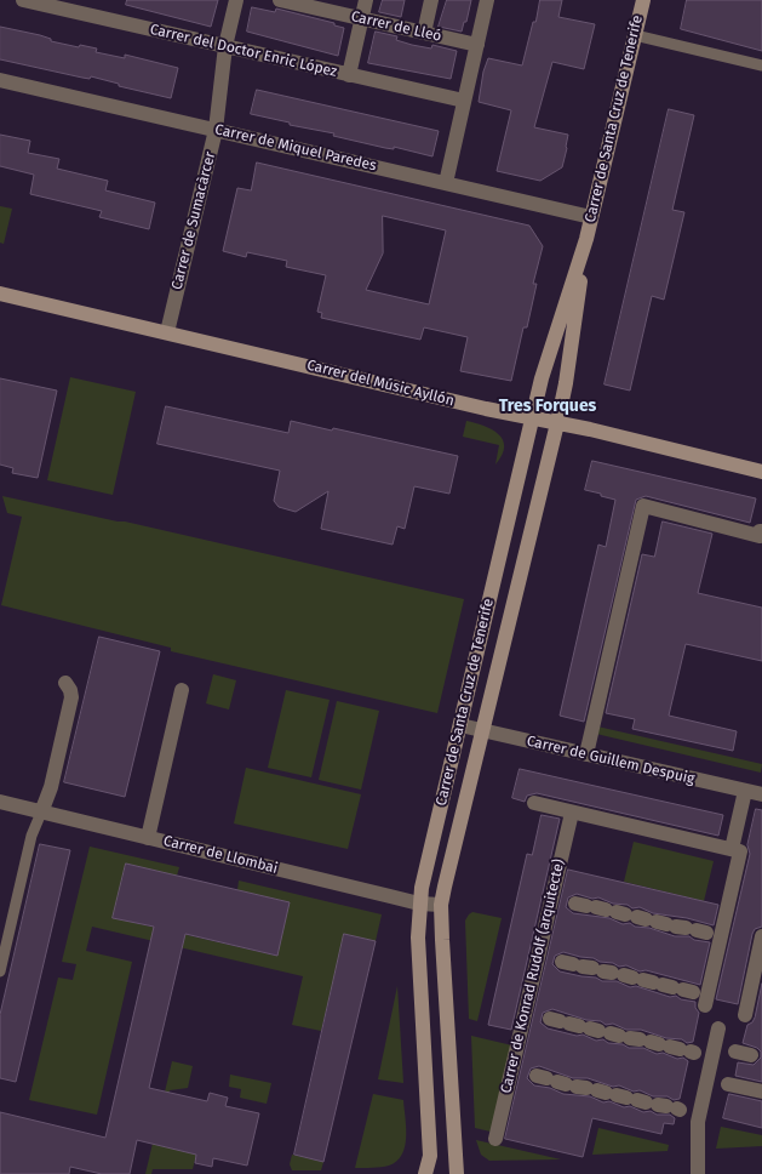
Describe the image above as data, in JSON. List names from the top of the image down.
{
  "streets": {
    "street": [
      "Carrer de Lleó",
      "Carrer del Doctor Enric López",
      "Carrer de Santa Cruz de Tenerife",
      "Carrer de Miquel Paredes",
      "Carrer de Sumacàrcer",
      "Carrer del Músic Ayllón",
      "Carrer de Guillem Despuig",
      "Carrer de Llombai",
      "Carrer de Konrad Rudolf (arquitecte)"
    ]
  },
  "crossings": [
    ["Carrer del Doctor Enric López", "Carrer de Sumacàrcer"],
    ["Carrer de Santa Cruz de Tenerife", "Carrer de Miquel Paredes"],
    ["Carrer de Santa Cruz de Tenerife", "Carrer del Músic Ayllón"],
    ["Carrer de Santa Cruz de Tenerife", "Carrer de Guillem Despuig"],
    ["Carrer de Santa Cruz de Tenerife", "Carrer de Llombai"],
    ["Carrer de Miquel Paredes", "Carrer de Sumacàrcer"],
    ["Carrer de Sumacàrcer", "Carrer del Músic Ayllón"]
  ],
  "districts": ["Tres Forques"]
}
